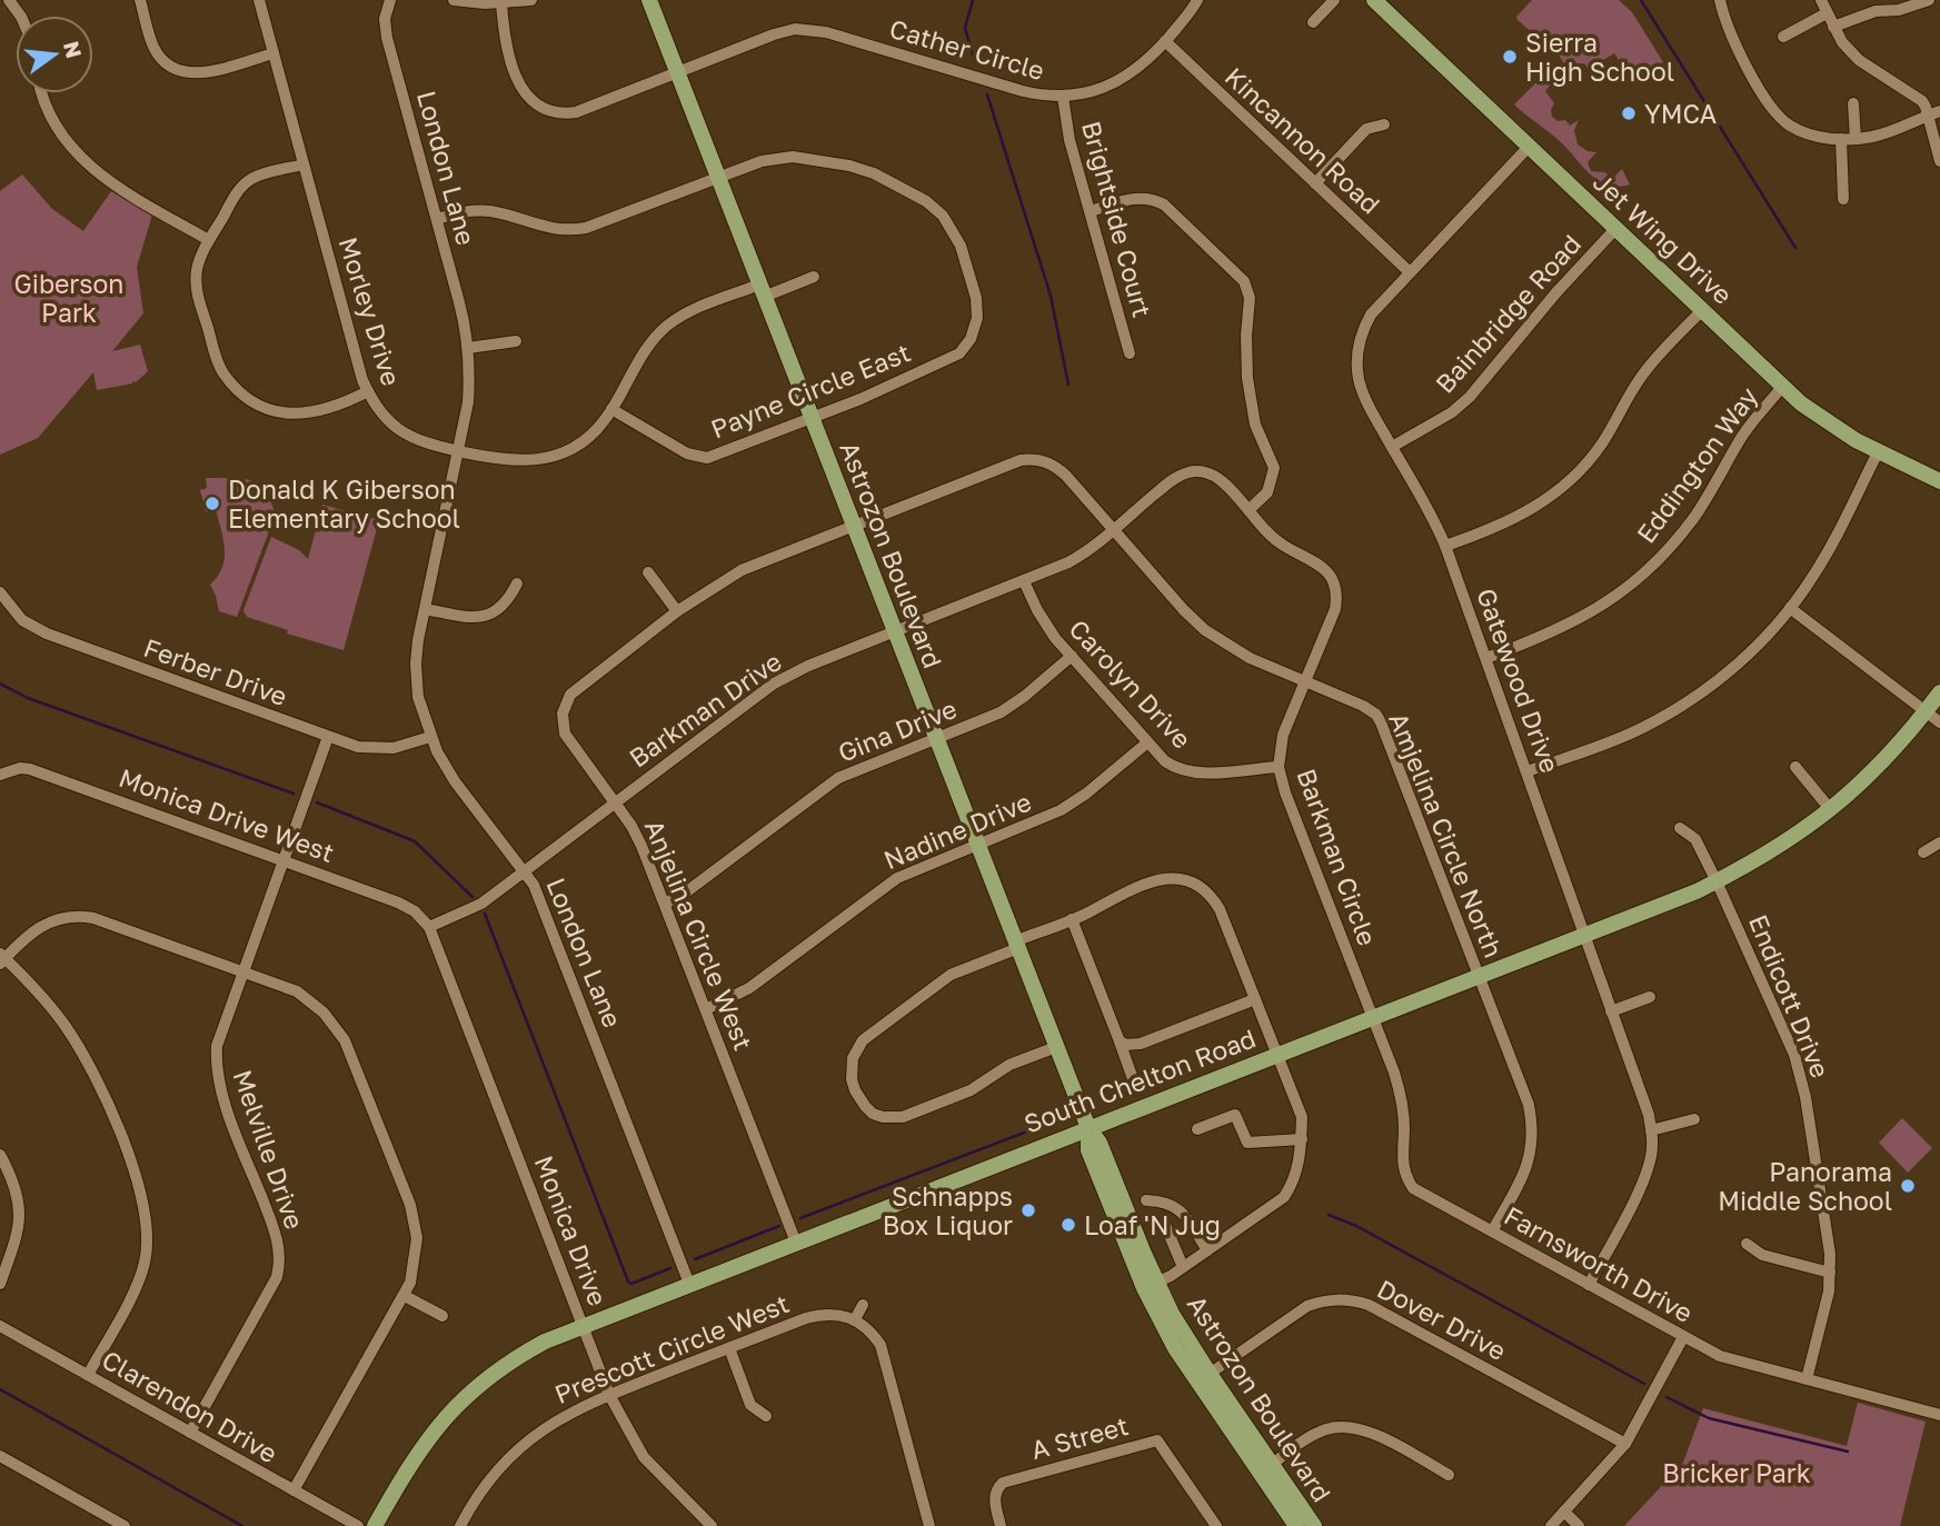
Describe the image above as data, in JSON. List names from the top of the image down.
{
  "streets": {
    "main road": ["Jet Wing Drive", "Astrozon Boulevard", "South Chelton Road"],
    "street": [
      "Cather Circle",
      "Kincannon Road",
      "London Lane",
      "Brightside Court",
      "Morley Drive",
      "Bainbridge Road",
      "Payne Circle East",
      "Eddington Way",
      "Ferber Drive",
      "Gatewood Drive",
      "Carolyn Drive",
      "Barkman Drive",
      "Gina Drive",
      "Monica Drive West",
      "Nadine Drive",
      "Amjelina Circle North",
      "Barkman Circle",
      "Anjelina Circle West",
      "Endicott Drive",
      "Melville Drive",
      "Monica Drive",
      "Farnsworth Drive",
      "Dover Drive",
      "Prescott Circle West",
      "Clarendon Drive",
      "A Street"
    ]
  },
  "crossings": [
    ["Cather Circle", "Kincannon Road"],
    ["Cather Circle", "Brightside Court"],
    ["Cather Circle", "Astrozon Boulevard"],
    ["Kincannon Road", "Gatewood Drive"],
    ["London Lane", "Morley Drive"],
    ["London Lane", "Ferber Drive"],
    ["London Lane", "Barkman Drive"],
    ["London Lane", "South Chelton Road"],
    ["Jet Wing Drive", "Bainbridge Road"],
    ["Jet Wing Drive", "Eddington Way"],
    ["Jet Wing Drive", "Gatewood Drive"],
    ["Morley Drive", "Payne Circle East"],
    ["Morley Drive", "Astrozon Boulevard"],
    ["Bainbridge Road", "Gatewood Drive"],
    ["Payne Circle East", "Astrozon Boulevard"],
    ["Eddington Way", "Gatewood Drive"],
    ["Astrozon Boulevard", "Barkman Drive"],
    ["Astrozon Boulevard", "Gina Drive"],
    ["Astrozon Boulevard", "Nadine Drive"],
    ["Astrozon Boulevard", "Anjelina Circle West"],
    ["Astrozon Boulevard", "South Chelton Road"],
    ["Astrozon Boulevard", "Dover Drive"],
    ["Ferber Drive", "Melville Drive"],
    ["Gatewood Drive", "South Chelton Road"],
    ["Gatewood Drive", "Farnsworth Drive"],
    ["Carolyn Drive", "Barkman Drive"],
    ["Carolyn Drive", "Gina Drive"],
    ["Carolyn Drive", "Nadine Drive"],
    ["Carolyn Drive", "Barkman Circle"],
    ["Barkman Drive", "Monica Drive West"],
    ["Barkman Drive", "Amjelina Circle North"],
    ["Barkman Drive", "Barkman Circle"],
    ["Barkman Drive", "Anjelina Circle West"],
    ["Barkman Drive", "Monica Drive"],
    ["Gina Drive", "Anjelina Circle West"],
    ["Monica Drive West", "Melville Drive"],
    ["Monica Drive West", "Monica Drive"],
    ["Nadine Drive", "Anjelina Circle West"],
    ["Amjelina Circle North", "Barkman Circle"],
    ["Amjelina Circle North", "Anjelina Circle West"],
    ["Amjelina Circle North", "South Chelton Road"],
    ["Amjelina Circle North", "Farnsworth Drive"],
    ["Barkman Circle", "Anjelina Circle West"],
    ["Barkman Circle", "South Chelton Road"],
    ["Barkman Circle", "Farnsworth Drive"],
    ["Anjelina Circle West", "South Chelton Road"],
    ["Endicott Drive", "South Chelton Road"],
    ["Endicott Drive", "Farnsworth Drive"],
    ["South Chelton Road", "Monica Drive"],
    ["South Chelton Road", "Farnsworth Drive"],
    ["Melville Drive", "Clarendon Drive"],
    ["Monica Drive", "Prescott Circle West"]
  ],
  "parks": ["Giberson Park", "Bricker Park"],
  "places": [
    "Sierra High School",
    "YMCA",
    "Donald K Giberson Elementary School",
    "Panorama Middle School",
    "Schnapps Box Liquor",
    "Loaf 'N Jug"
  ],
  "north": "right"
}
